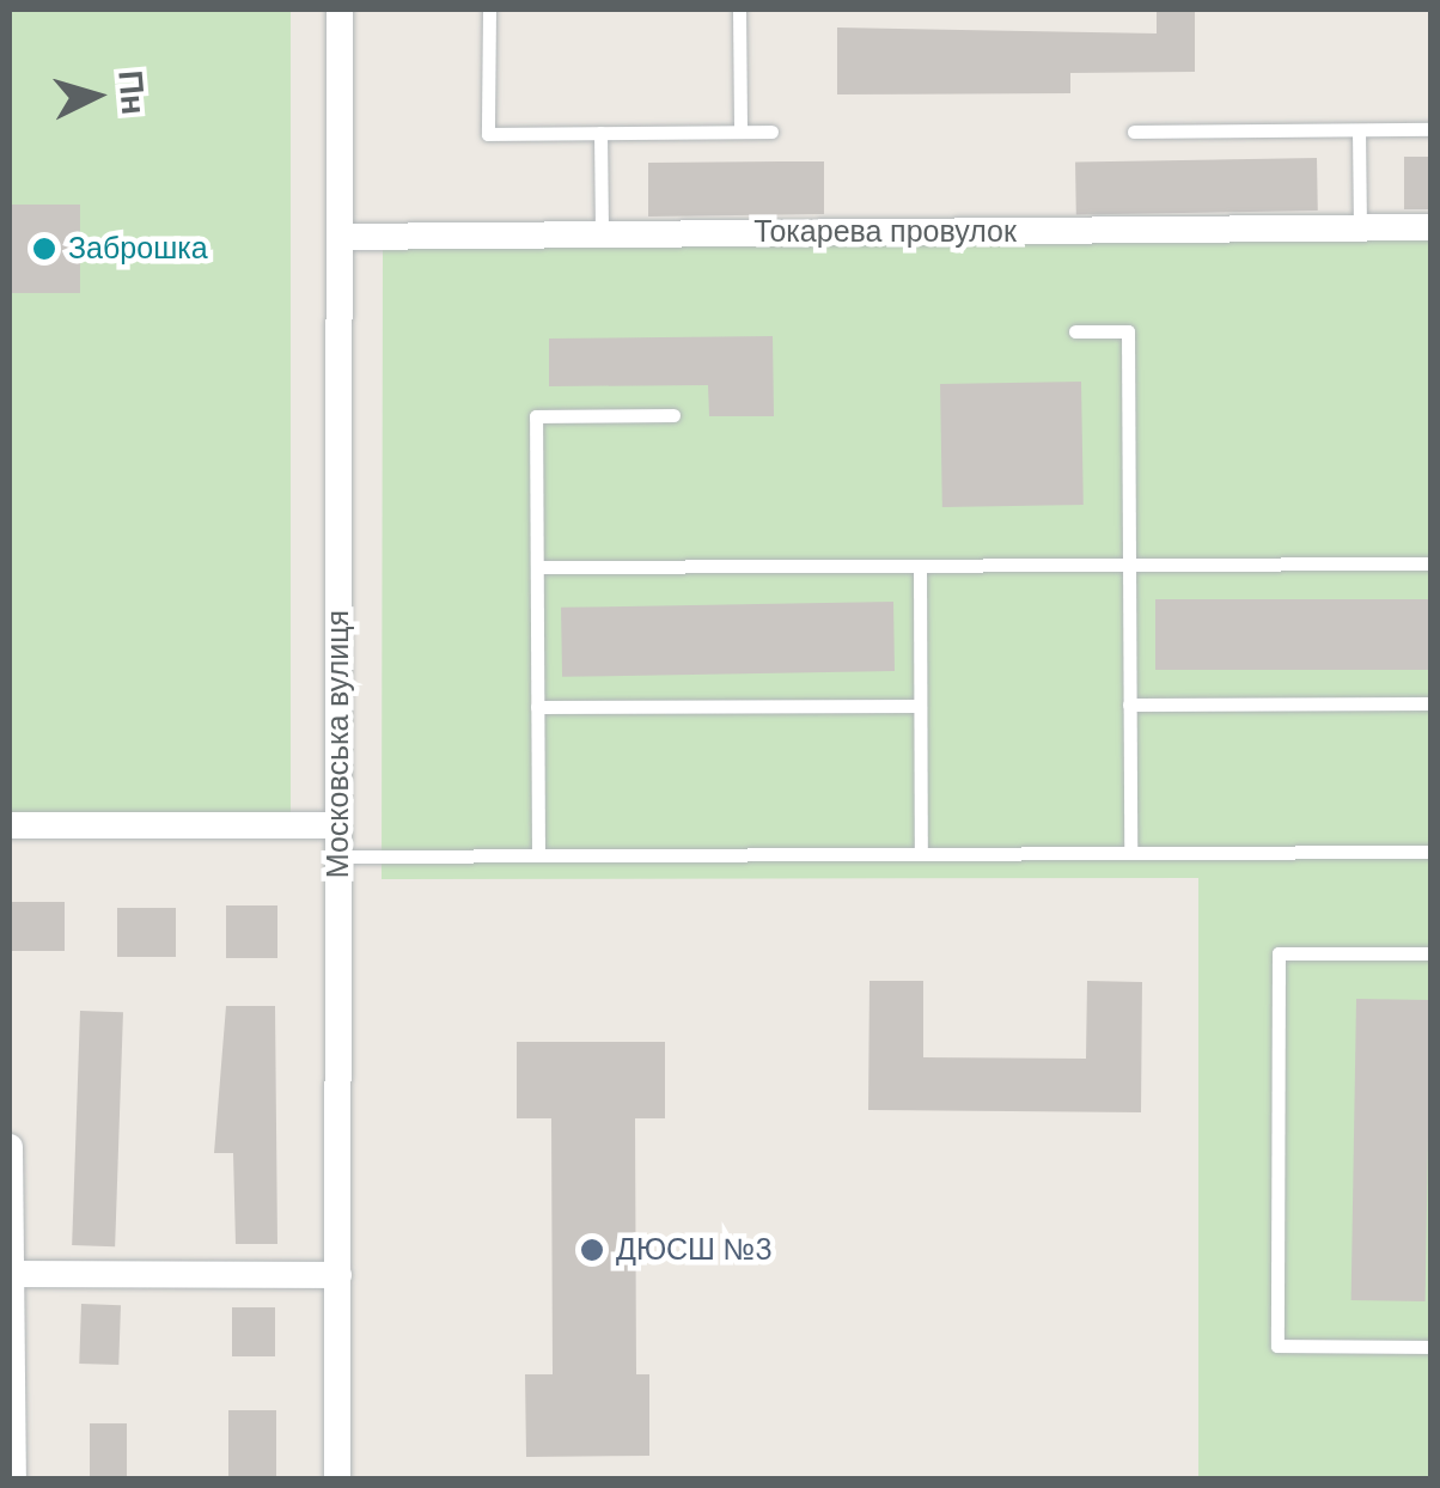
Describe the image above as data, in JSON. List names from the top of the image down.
{
  "streets": {
    "street": ["Токарева провулок", "Московська вулиця"]
  },
  "crossings": [
    ["Токарева провулок", "Московська вулиця"]
  ],
  "places": ["Заброшка", "ДЮСШ №3"],
  "north": "right"
}
